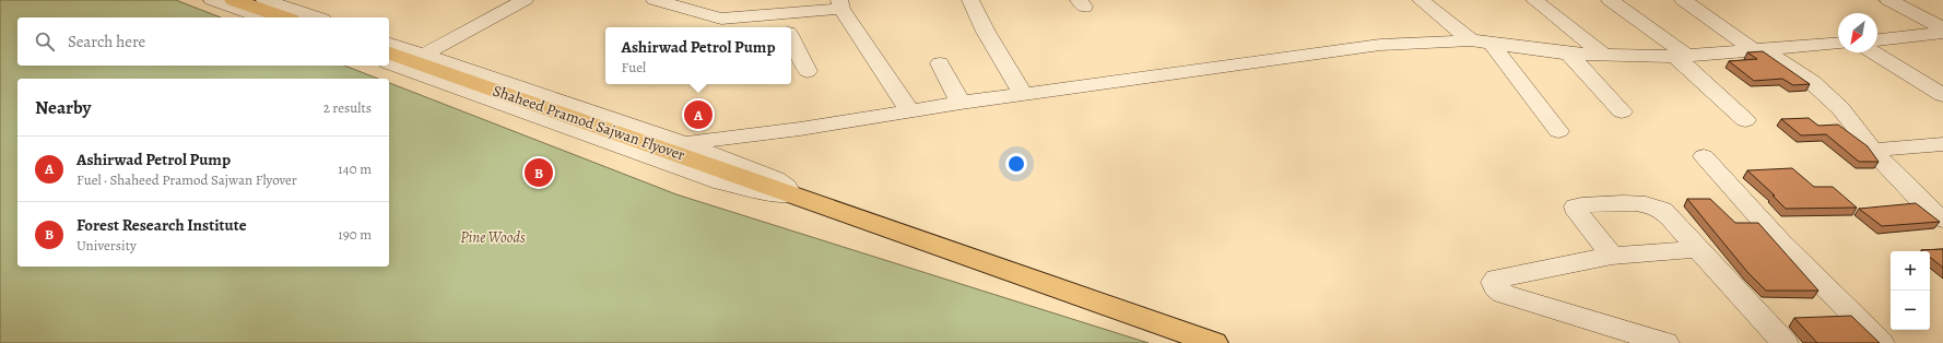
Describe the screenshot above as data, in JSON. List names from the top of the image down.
{
  "streets": {
    "main road": ["Shaheed Pramod Sajwan Flyover"]
  },
  "parks": ["Pine Woods"],
  "north": "bottom left",
  "page": {
    "search": "Search here",
    "popup": ["Ashirwad Petrol Pump", "Fuel"],
    "heading": ["Nearby", "2 results"],
    "pins": ["A", "B"],
    "list": [
      {
        "mark": "A",
        "name": "Ashirwad Petrol Pump",
        "note": "Fuel · Shaheed Pramod Sajwan Flyover",
        "value": "140 m"
      },
      {
        "mark": "B",
        "name": "Forest Research Institute",
        "note": "University",
        "value": "190 m"
      }
    ],
    "map_buttons": ["+", "−"]
  }
}
